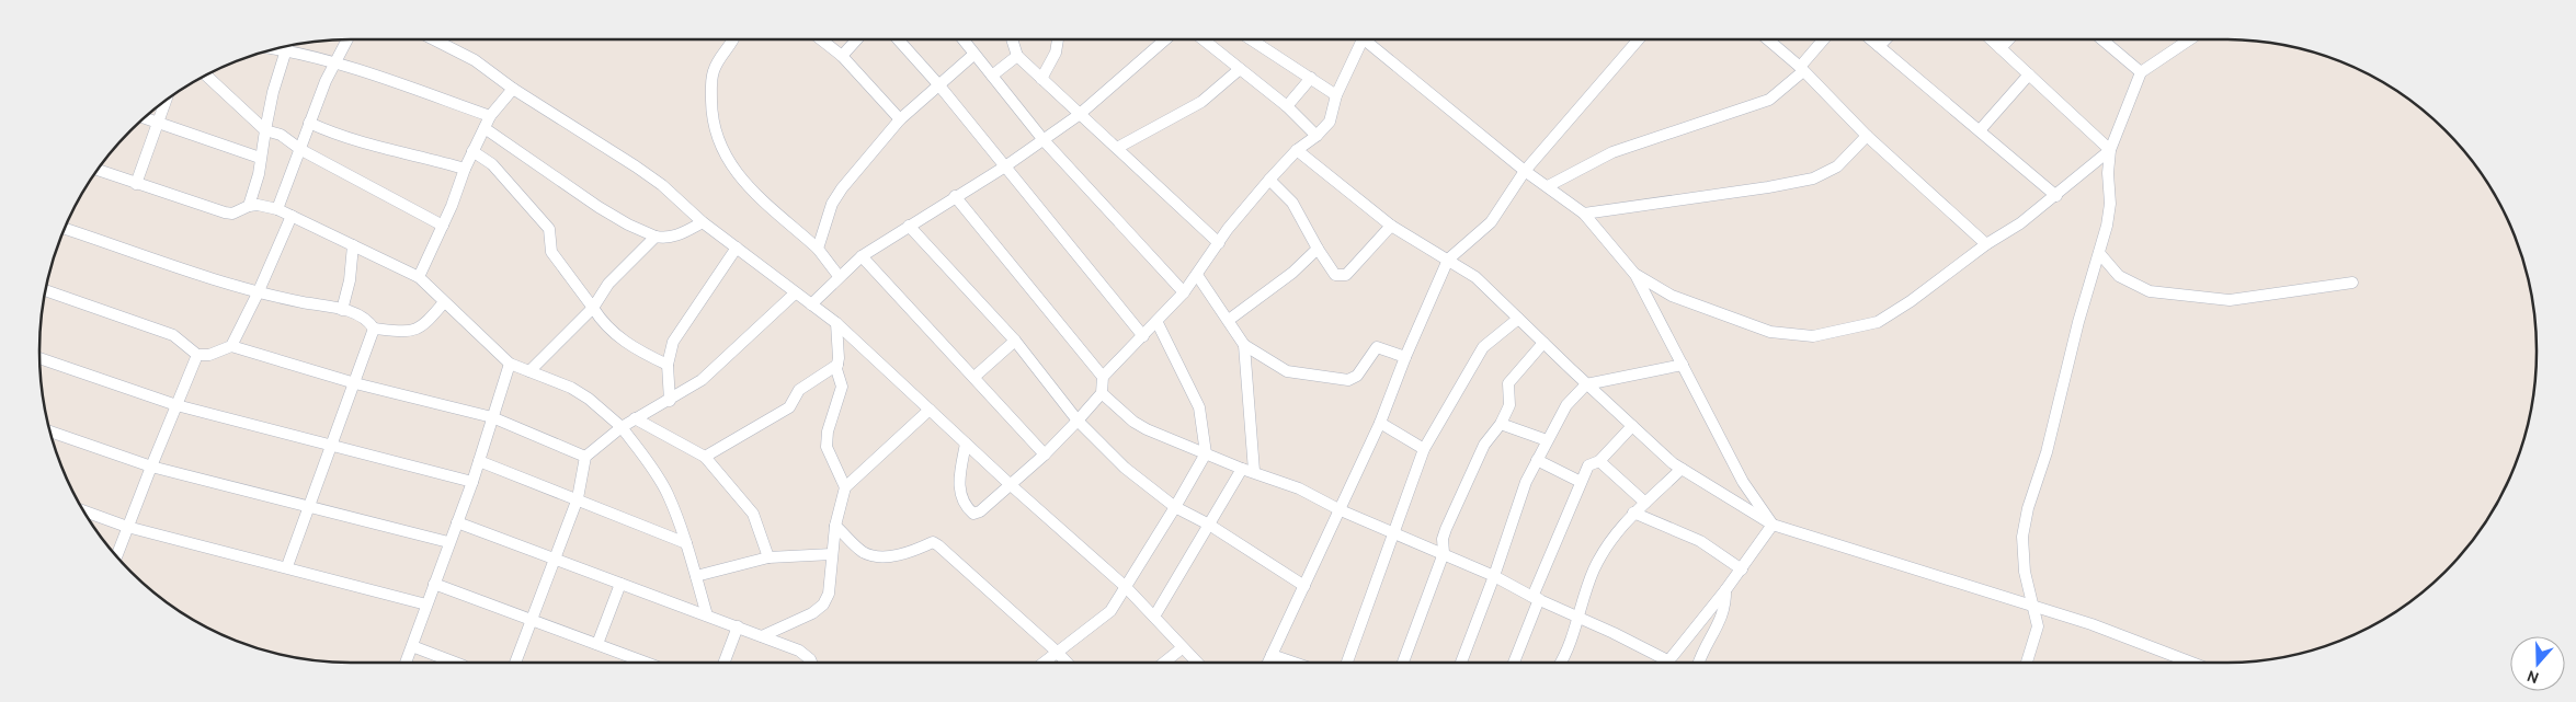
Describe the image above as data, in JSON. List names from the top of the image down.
{
  "north": "bottom"
}
